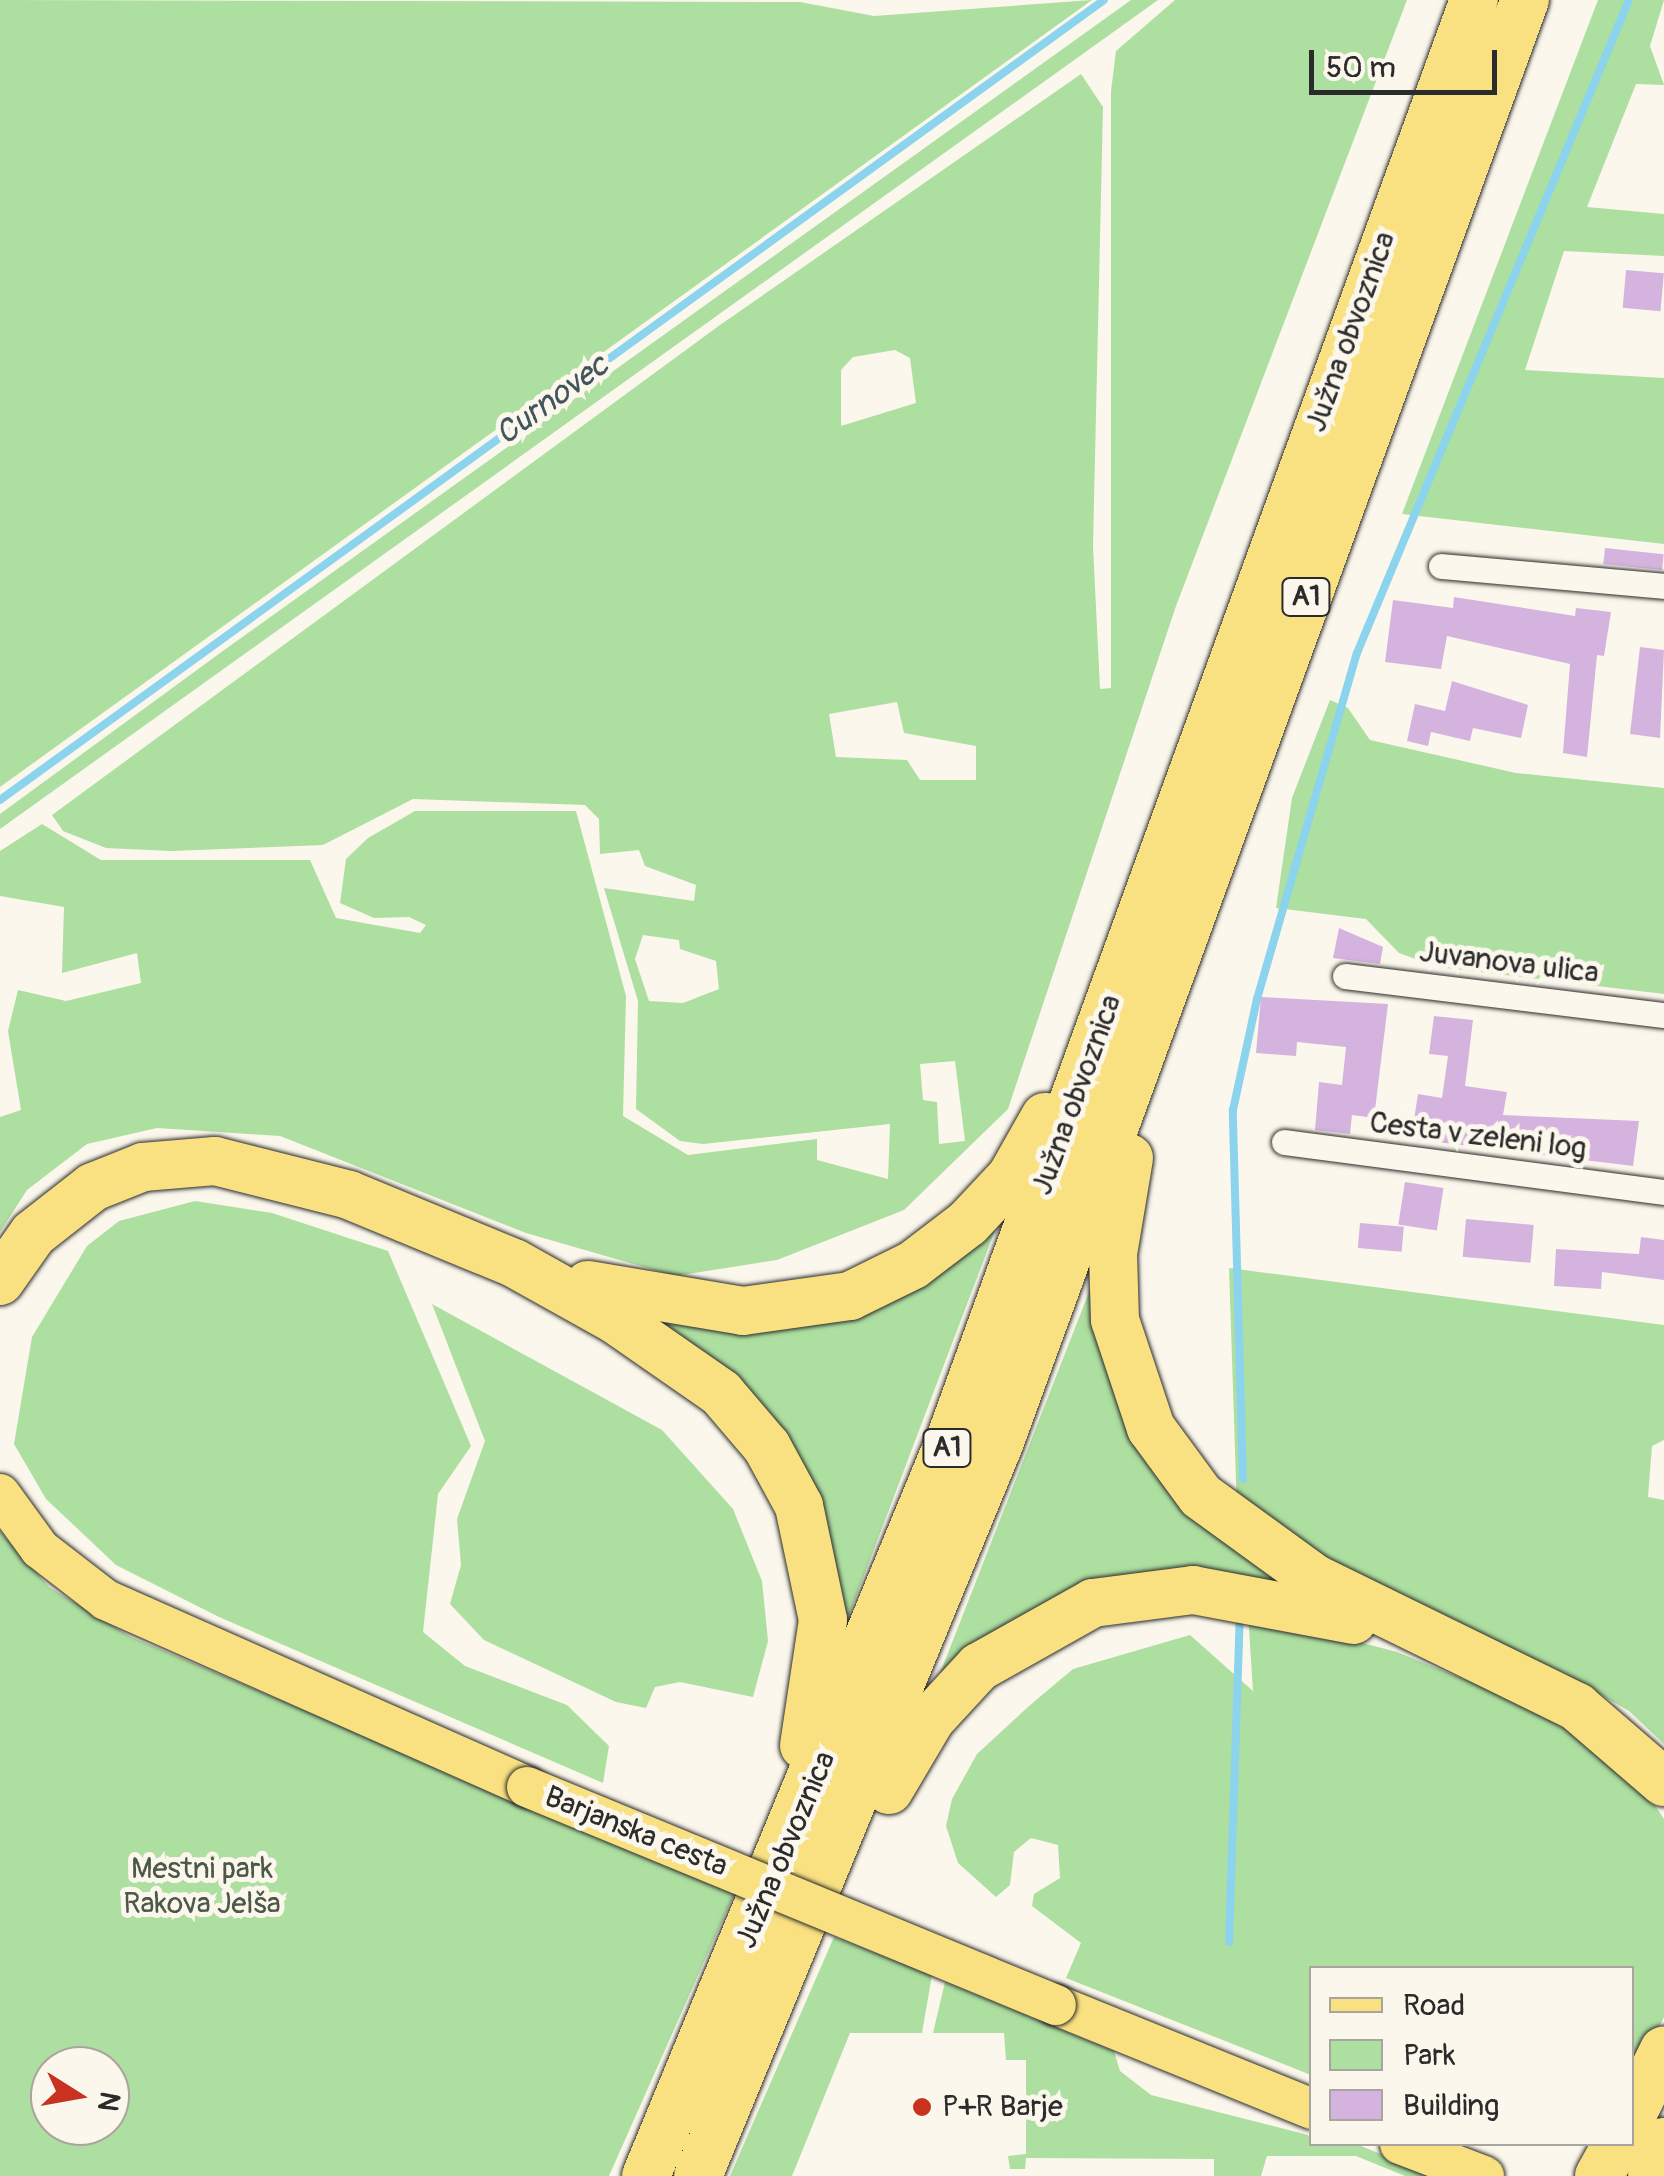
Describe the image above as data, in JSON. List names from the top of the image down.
{
  "streets": {
    "highway": ["Južna obvoznica", "A1"],
    "main road": ["Barjanska cesta"],
    "street": ["Juvanova ulica", "Cesta v zeleni log"]
  },
  "water": ["Curnovec"],
  "parks": ["Mestni park Rakova Jelša"],
  "places": ["P+R Barje"],
  "legend": ["Road", "Park", "Building"],
  "scale_bar": "50 m",
  "north": "right"
}
